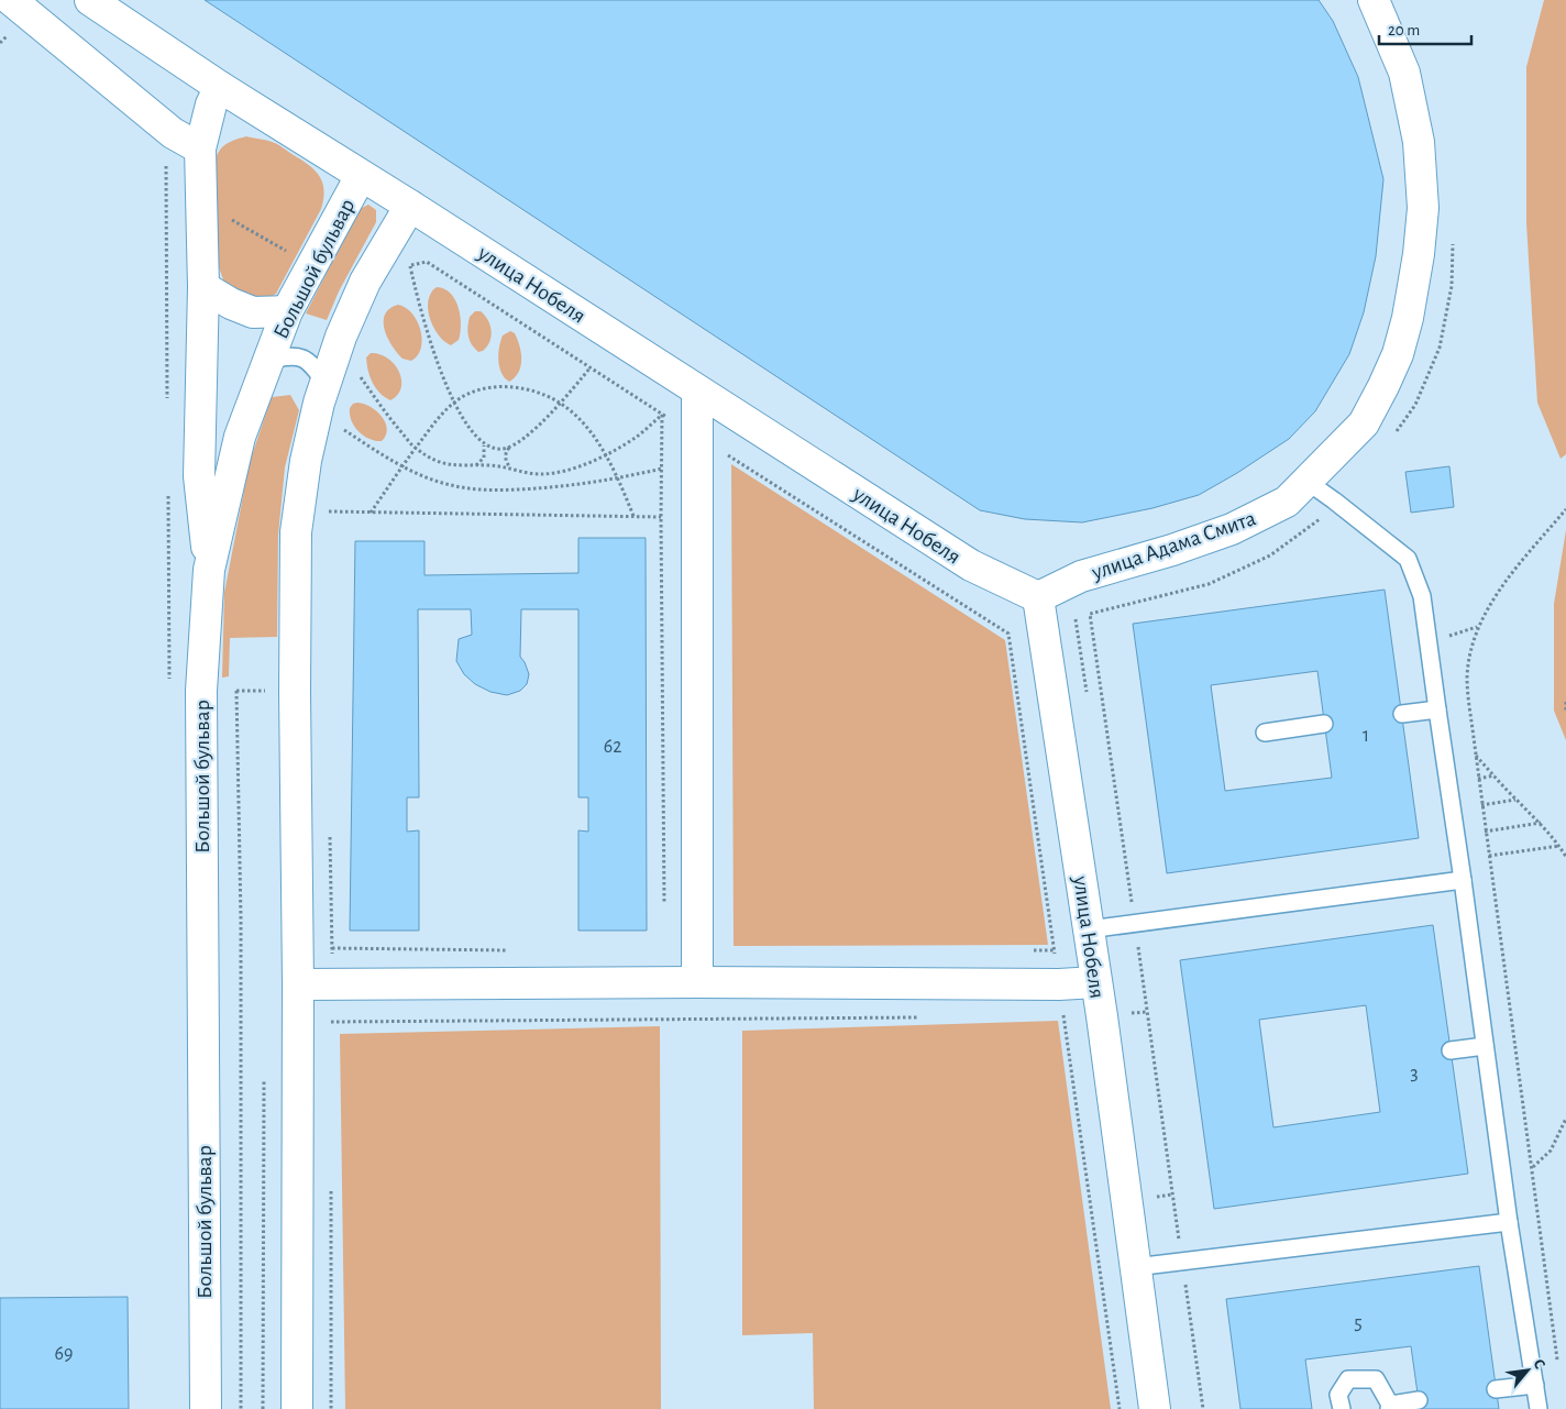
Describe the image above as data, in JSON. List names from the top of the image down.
{
  "streets": {
    "street": ["Большой бульвар", "улица Нобеля", "улица Адама Смита"]
  },
  "crossings": [
    ["Большой бульвар", "улица Нобеля"],
    ["улица Нобеля", "улица Адама Смита"]
  ],
  "house_numbers": [
    "1",
    "62",
    "3",
    "5",
    "69"
  ],
  "scale_bar": "20 m",
  "north": "top right"
}
